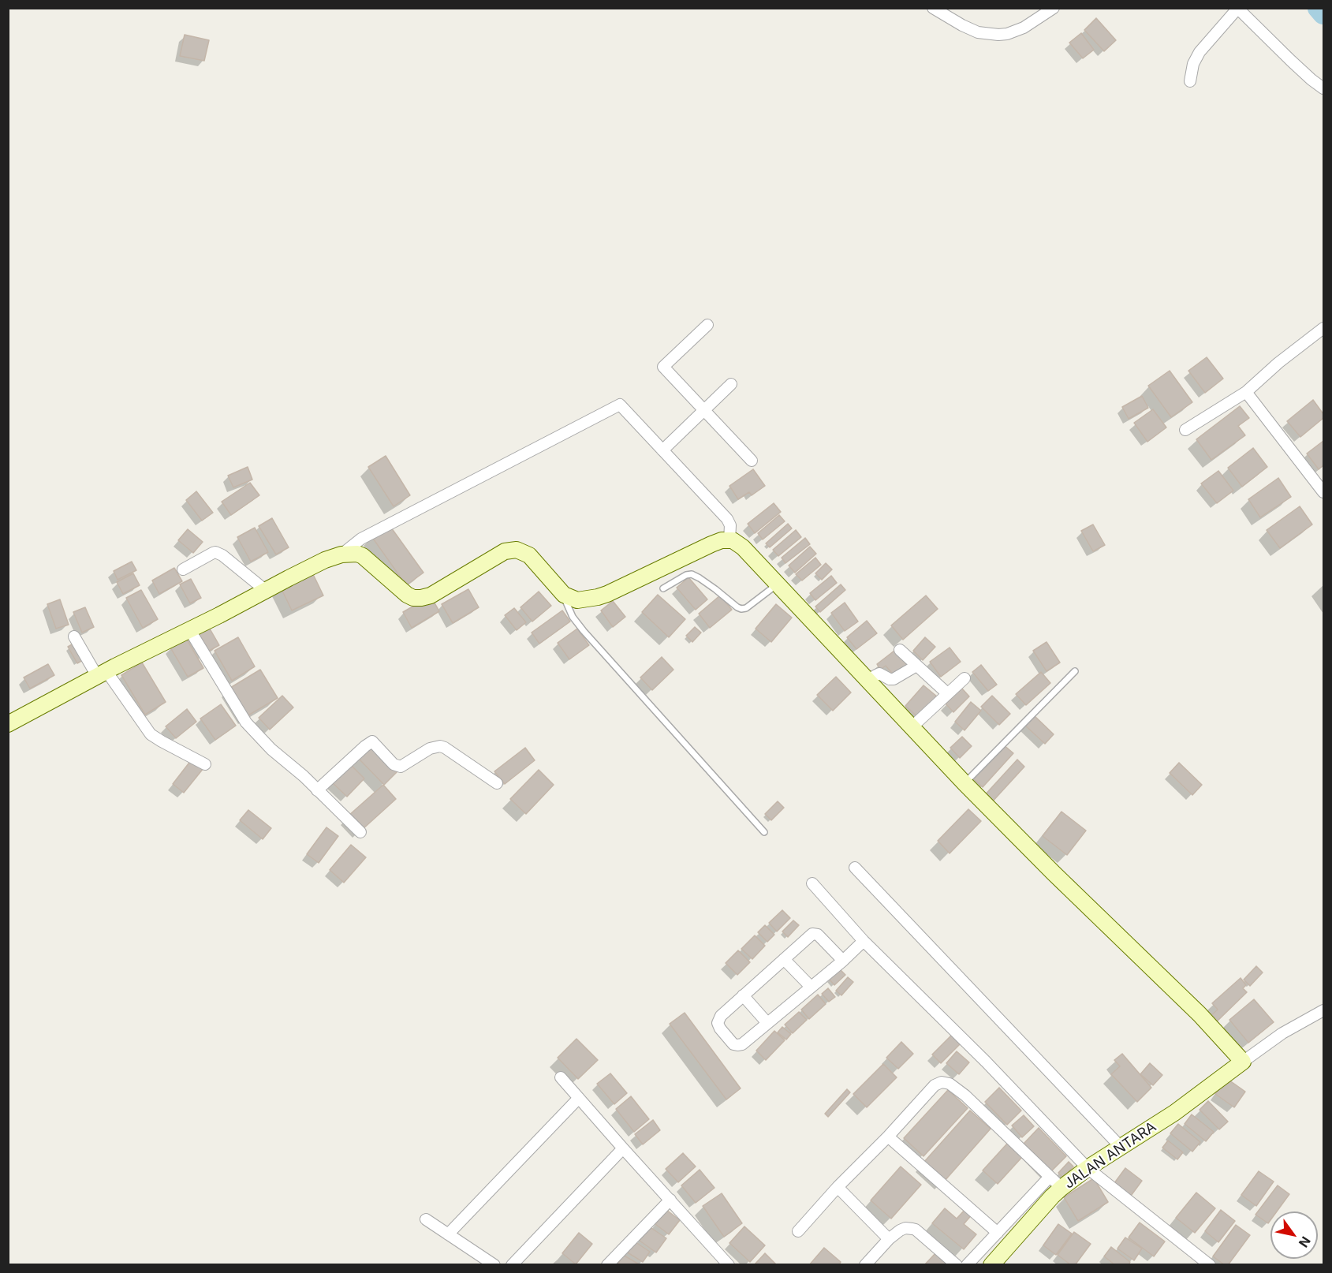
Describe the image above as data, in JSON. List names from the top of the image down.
{
  "streets": {
    "street": ["JALAN ANTARA"]
  },
  "north": "bottom right"
}
